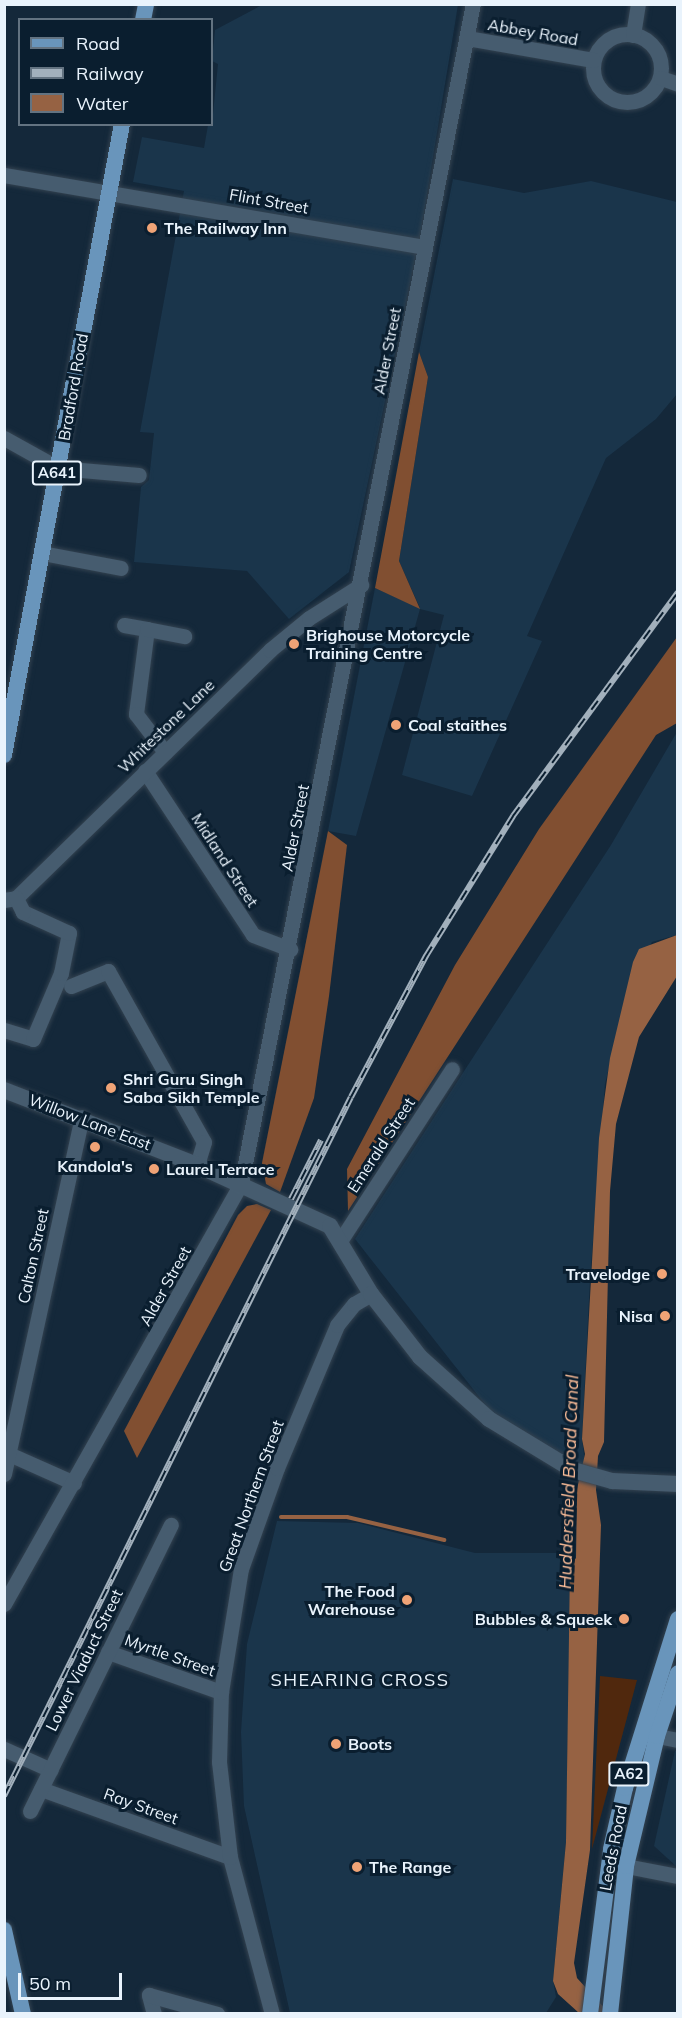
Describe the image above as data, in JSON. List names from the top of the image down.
{
  "streets": {
    "main road": [
      "Bradford Road",
      "A641",
      "A62",
      "Leeds Road"
    ],
    "street": [
      "Abbey Road",
      "Flint Street",
      "Alder Street",
      "Whitestone Lane",
      "Midland Street",
      "Willow Lane East",
      "Emerald Street",
      "Calton Street",
      "Great Northern Street",
      "Myrtle Street",
      "Lower Viaduct Street",
      "Ray Street"
    ]
  },
  "crossings": [
    ["Abbey Road", "Alder Street"],
    ["Flint Street", "Alder Street"],
    ["Flint Street", "Bradford Road"],
    ["Alder Street", "Whitestone Lane"],
    ["Alder Street", "Midland Street"],
    ["Alder Street", "Willow Lane East"],
    ["Whitestone Lane", "Midland Street"],
    ["Willow Lane East", "Emerald Street"],
    ["Willow Lane East", "Calton Street"],
    ["Willow Lane East", "Great Northern Street"],
    ["Great Northern Street", "Myrtle Street"],
    ["Great Northern Street", "Ray Street"],
    ["Myrtle Street", "Lower Viaduct Street"],
    ["Lower Viaduct Street", "Ray Street"]
  ],
  "districts": ["SHEARING CROSS"],
  "water": ["Huddersfield Broad Canal"],
  "places": [
    "The Railway Inn",
    "Brighouse Motorcycle Training Centre",
    "Coal staithes",
    "Shri Guru Singh Saba Sikh Temple",
    "Kandola's",
    "Laurel Terrace",
    "Travelodge",
    "Nisa",
    "The Food Warehouse",
    "Bubbles & Squeek",
    "Boots",
    "The Range"
  ],
  "legend": ["Road", "Railway", "Water"],
  "scale_bar": "50 m"
}
